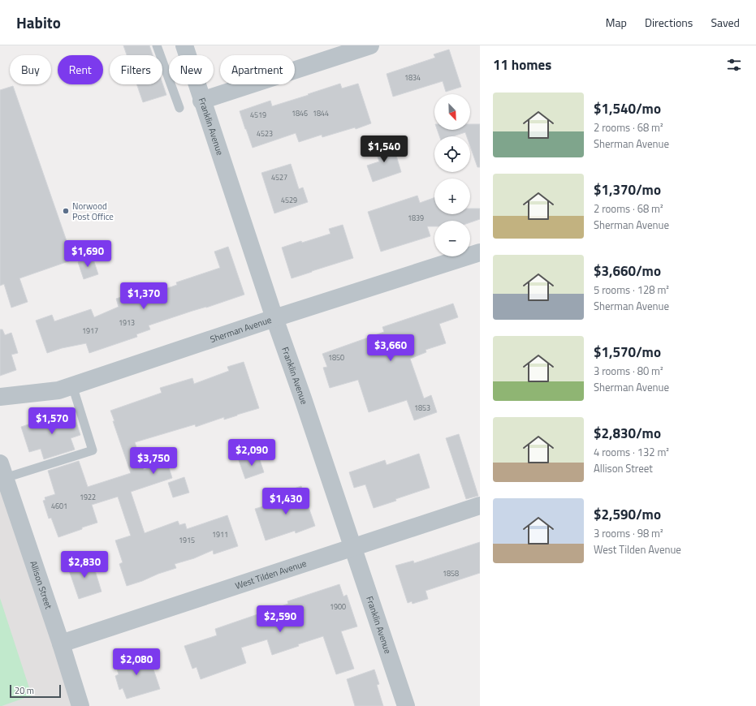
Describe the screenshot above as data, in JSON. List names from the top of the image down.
{
  "streets": {
    "street": [
      "Franklin Avenue",
      "Sherman Avenue",
      "West Tilden Avenue",
      "Allison Street"
    ]
  },
  "crossings": [
    ["Franklin Avenue", "Sherman Avenue"],
    ["Franklin Avenue", "West Tilden Avenue"],
    ["West Tilden Avenue", "Allison Street"]
  ],
  "places": ["Norwood Post Office"],
  "house_numbers": [
    "1834",
    "1846",
    "1844",
    "4519",
    "4523",
    "4527",
    "4529",
    "1839",
    "1913",
    "1917",
    "1850",
    "1853",
    "1922",
    "4601",
    "1911",
    "1915",
    "1858",
    "1900"
  ],
  "scale_bar": "20 m",
  "north": "bottom right",
  "page": {
    "header": "Habito",
    "nav": ["Map", "Directions", "Saved"],
    "heading": "11 homes",
    "chip": [
      "Buy",
      "Rent",
      "Filters",
      "New",
      "Apartment"
    ],
    "list": [
      {
        "name": "$1,540/mo",
        "note": "2 rooms · 68 m² · Sherman Avenue"
      },
      {
        "name": "$1,370/mo",
        "note": "2 rooms · 68 m² · Sherman Avenue"
      },
      {
        "name": "$3,660/mo",
        "note": "5 rooms · 128 m² · Sherman Avenue"
      },
      {
        "name": "$1,570/mo",
        "note": "3 rooms · 80 m² · Sherman Avenue"
      },
      {
        "name": "$2,830/mo",
        "note": "4 rooms · 132 m² · Allison Street"
      },
      {
        "name": "$2,590/mo",
        "note": "3 rooms · 98 m² · West Tilden Avenue"
      }
    ],
    "map_buttons": ["+", "−"],
    "price": [
      "$1,540",
      "$1,690",
      "$1,370",
      "$3,660",
      "$1,570",
      "$2,090",
      "$3,750",
      "$1,430",
      "$2,830",
      "$2,590",
      "$2,080"
    ],
    "scale": "20 m"
  }
}
